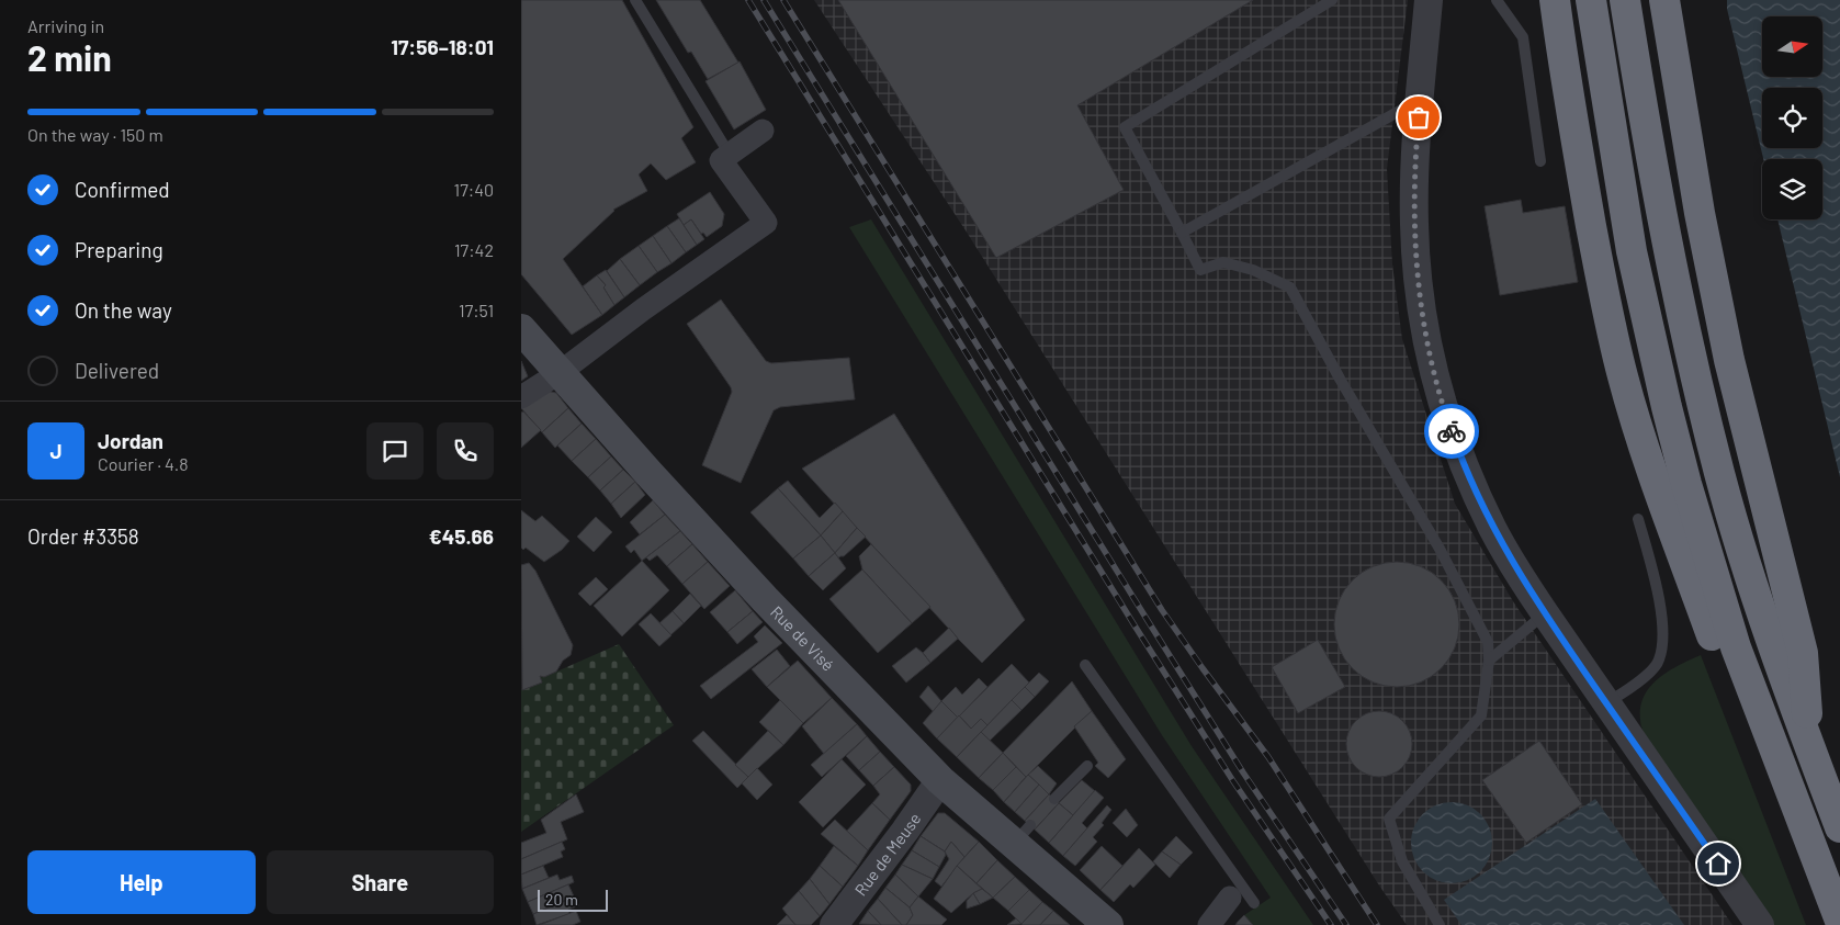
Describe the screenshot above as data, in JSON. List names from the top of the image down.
{
  "streets": {
    "main road": ["Rue de Visé"],
    "street": ["Rue de Meuse"]
  },
  "crossings": [
    ["Rue de Visé", "Rue de Meuse"]
  ],
  "scale_bar": "20 m",
  "north": "right",
  "page": {
    "heading": ["2 min", "Arriving in", "17:56–18:01"],
    "panel": [
      "Jordan",
      "Courier · 4.8",
      "Order #3358",
      "€45.66"
    ],
    "bar": "On the way · 150 m",
    "list": [
      ["Confirmed", "17:40"],
      ["Preparing", "17:42"],
      ["On the way", "17:51"],
      "Delivered"
    ],
    "round": "J",
    "buttons": ["Help", "Share"],
    "scale": "20 m"
  }
}
